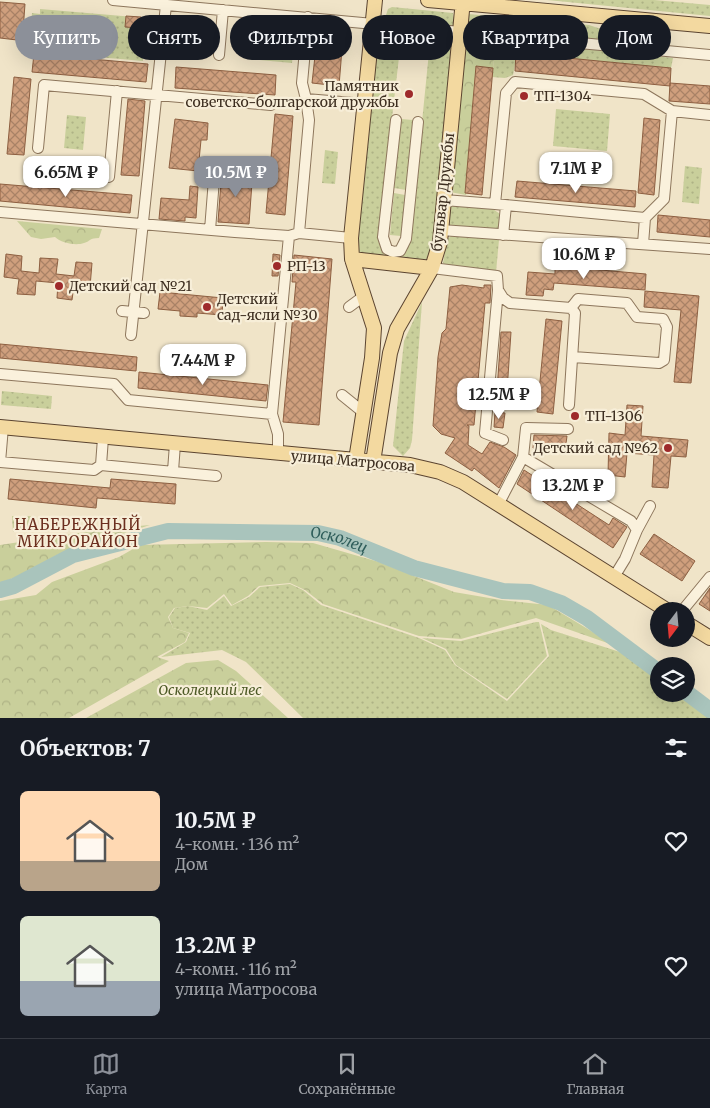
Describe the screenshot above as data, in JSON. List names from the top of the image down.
{
  "streets": {
    "main road": ["бульвар Дружбы", "улица Матросова"]
  },
  "crossings": [
    ["бульвар Дружбы", "улица Матросова"]
  ],
  "districts": ["НАБЕРЕЖНЫЙ МИКРОРАЙОН"],
  "water": ["Осколец"],
  "parks": ["Осколецкий лес"],
  "places": [
    "Памятник советско-болгарской дружбы",
    "ТП-1304",
    "РП-13",
    "Детский сад №21",
    "Детский сад-ясли №30",
    "ТП-1306",
    "Детский сад №62"
  ],
  "north": "bottom",
  "page": {
    "chip": [
      "Купить",
      "Снять",
      "Фильтры",
      "Новое",
      "Квартира",
      "Дом"
    ],
    "price": [
      "7.1M ₽",
      "6.65M ₽",
      "10.5M ₽",
      "10.6M ₽",
      "7.44M ₽",
      "12.5M ₽",
      "13.2M ₽"
    ],
    "heading": "Объектов: 7",
    "list": [
      {
        "name": "10.5M ₽",
        "note": "4-комн. · 136 m² · Дом"
      },
      {
        "name": "13.2M ₽",
        "note": "4-комн. · 116 m² · улица Матросова"
      }
    ],
    "tabs": ["Карта", "Сохранённые", "Главная"]
  }
}
